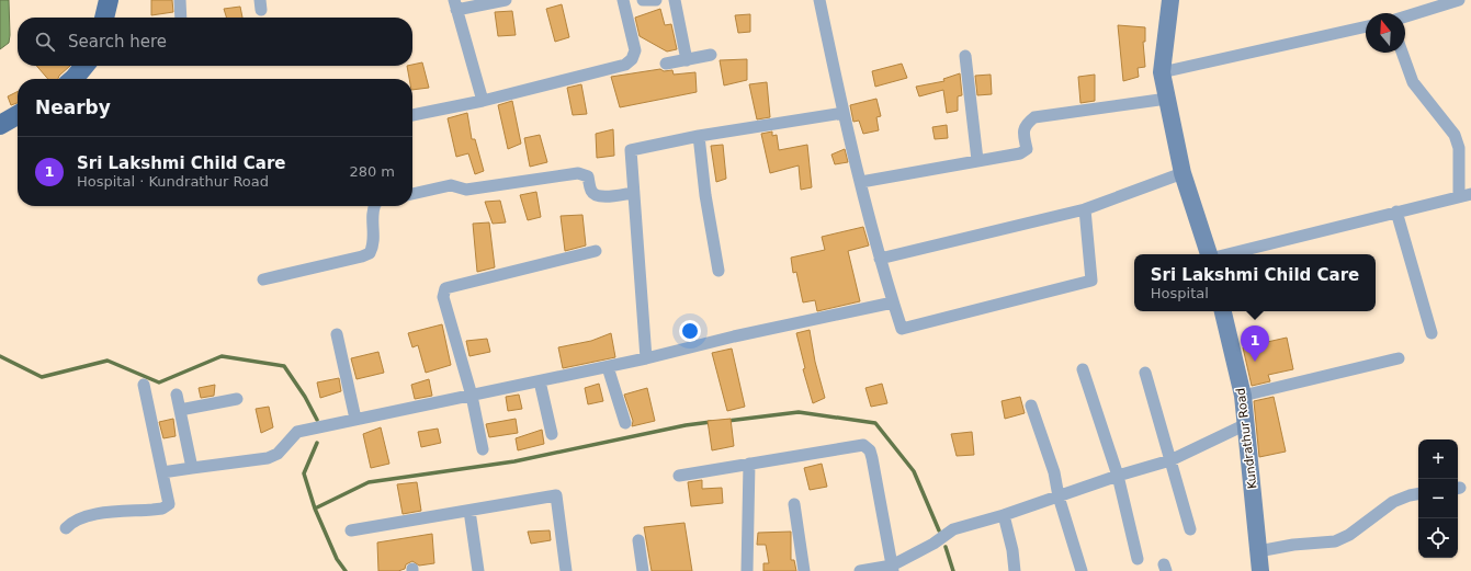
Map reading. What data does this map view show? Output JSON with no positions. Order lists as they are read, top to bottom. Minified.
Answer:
{"streets":{"street":["Kundrathur Road"]},"north":"top","page":{"search":"Search here","heading":"Nearby","list":[{"mark":"1","name":"Sri Lakshmi Child Care","note":"Hospital · Kundrathur Road","value":"280 m"}],"popup":["Sri Lakshmi Child Care","Hospital"],"pins":"1","map_buttons":["+","−"]}}
